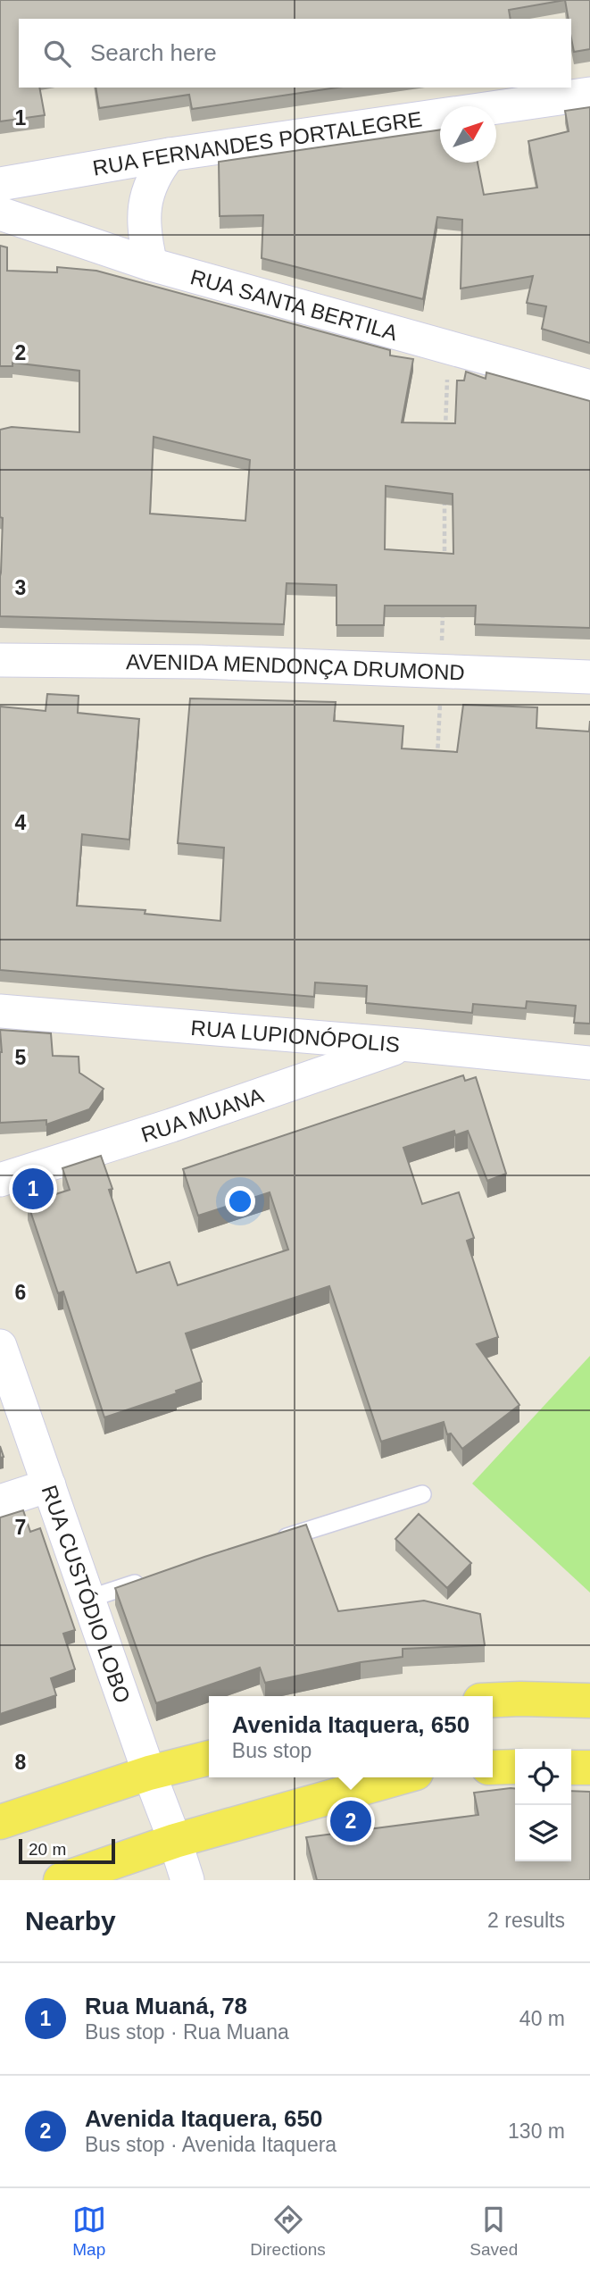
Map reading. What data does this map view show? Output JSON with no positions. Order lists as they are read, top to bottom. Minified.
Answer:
{"streets":{"street":["RUA FERNANDES PORTALEGRE","RUA SANTA BERTILA","AVENIDA MENDONÇA DRUMOND","RUA LUPIONÓPOLIS","RUA MUANA","RUA CUSTÓDIO LOBO"]},"crossings":[["RUA LUPIONÓPOLIS","RUA MUANA"]],"scale_bar":"20 m","north":"top right","page":{"search":"Search here","pins":["1","2"],"popup":["Avenida Itaquera, 650","Bus stop"],"scale":"20 m","heading":["Nearby","2 results"],"list":[{"mark":"1","name":"Rua Muaná, 78","note":"Bus stop · Rua Muana","value":"40 m"},{"mark":"2","name":"Avenida Itaquera, 650","note":"Bus stop · Avenida Itaquera","value":"130 m"}],"nav":["Map","Directions","Saved"]},"grid":{"rows":["1","2","3","4","5","6","7","8"]}}
